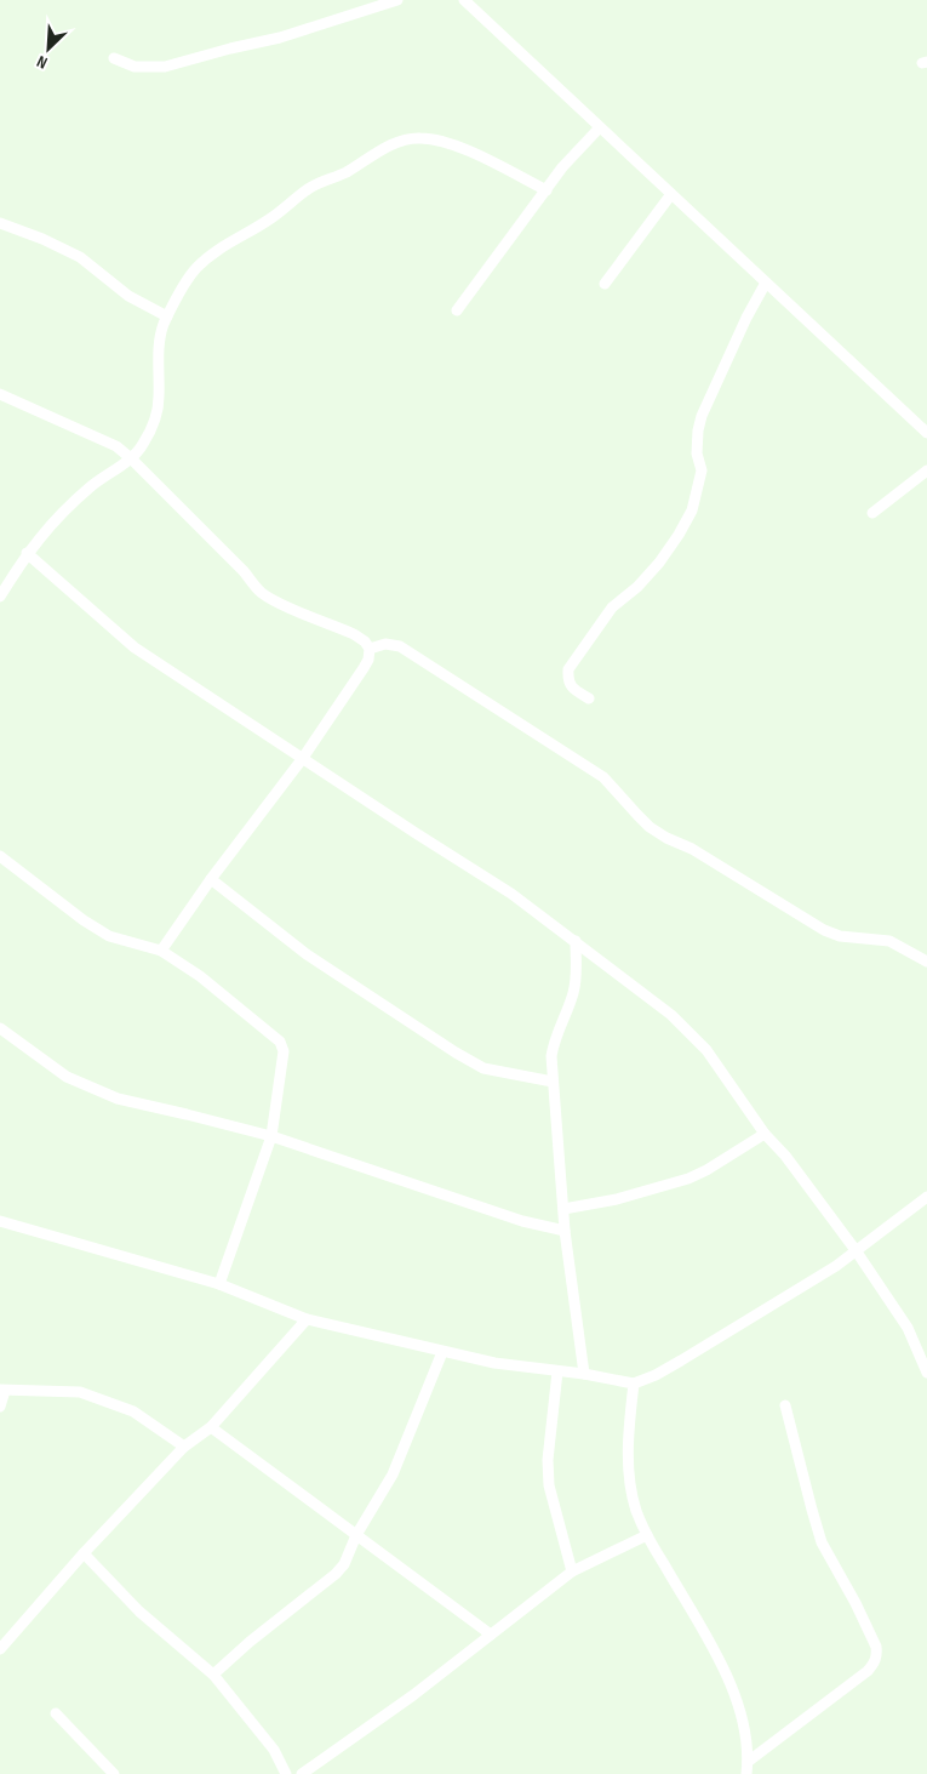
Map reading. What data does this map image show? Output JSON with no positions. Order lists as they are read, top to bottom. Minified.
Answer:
{"north":"bottom left"}
